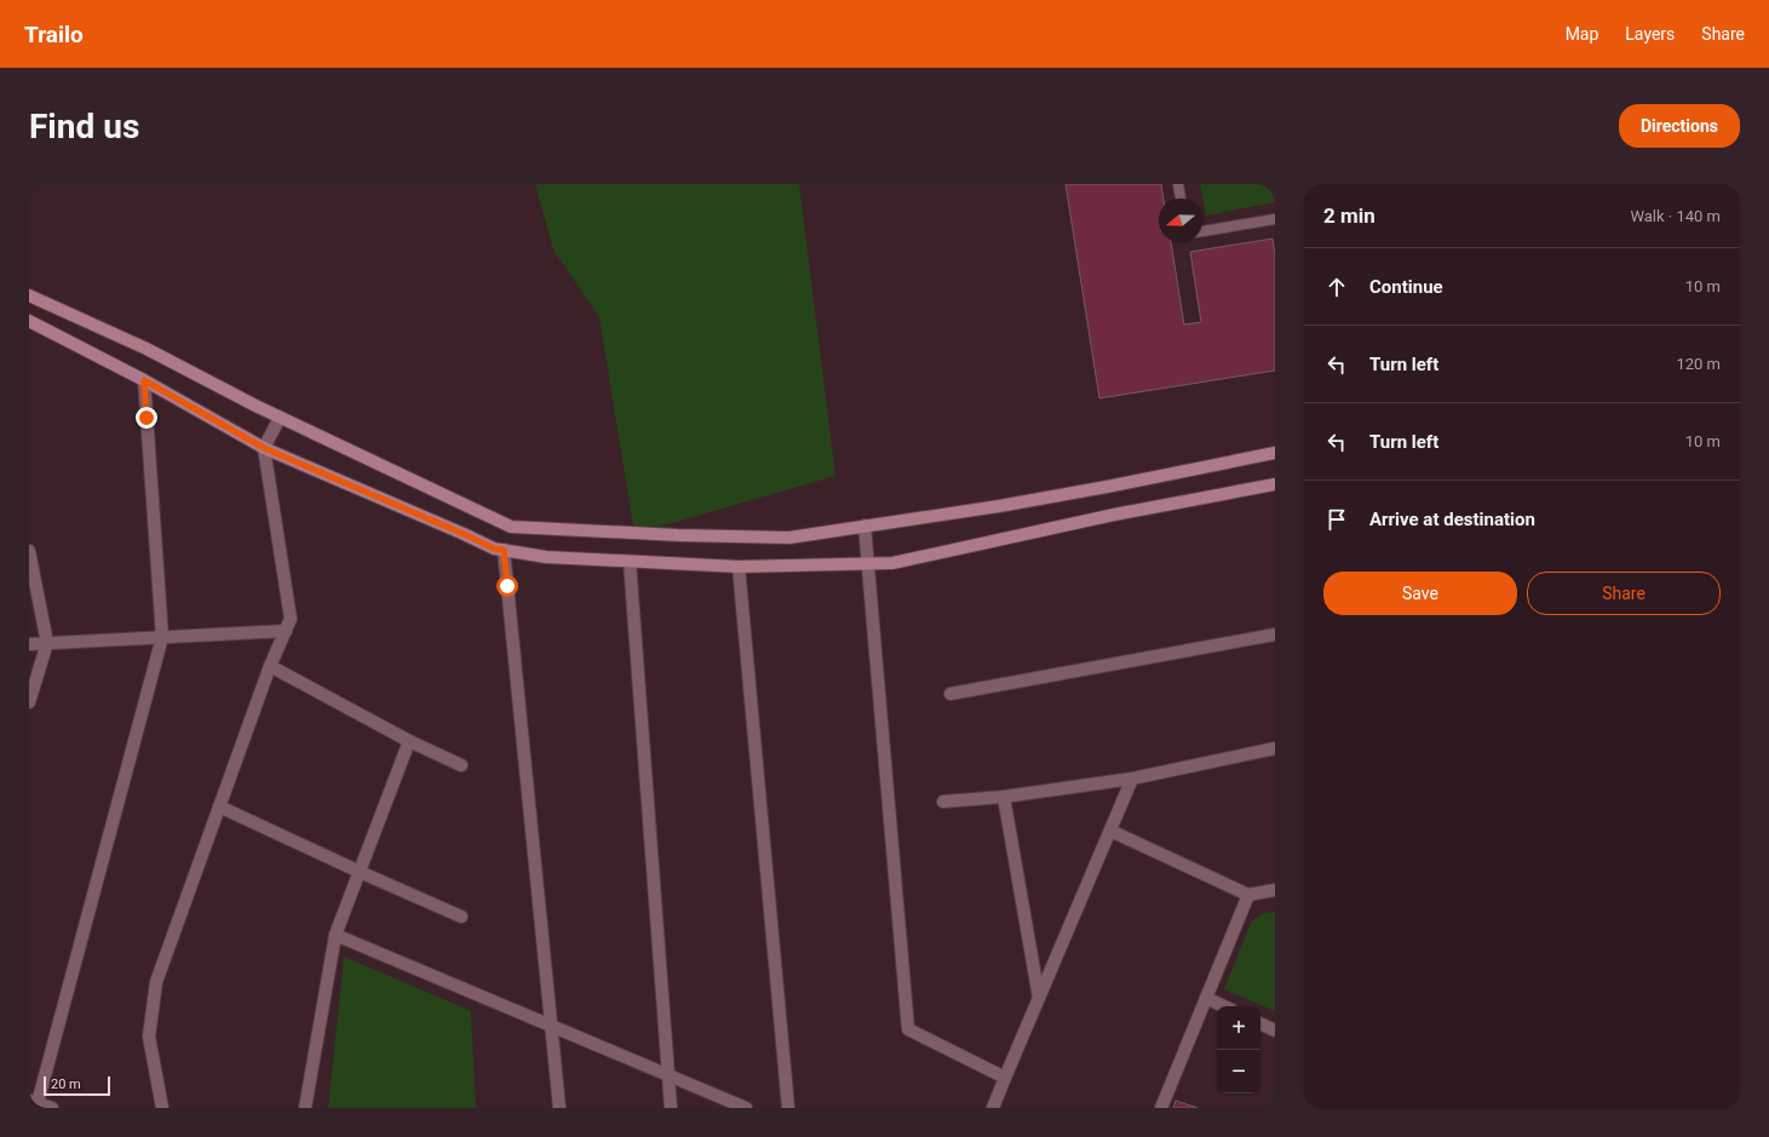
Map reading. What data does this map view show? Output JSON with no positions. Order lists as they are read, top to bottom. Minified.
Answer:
{"scale_bar":"20 m","north":"left","page":{"header":"Trailo","nav":["Map","Layers","Share"],"buttons":["Directions",["Save","Share"]],"title":"Find us","heading":["2 min","Walk · 140 m"],"list":[["Continue","10 m"],["Turn left","120 m"],["Turn left","10 m"],"Arrive at destination"],"map_buttons":["+","−"],"scale":"20 m"}}
